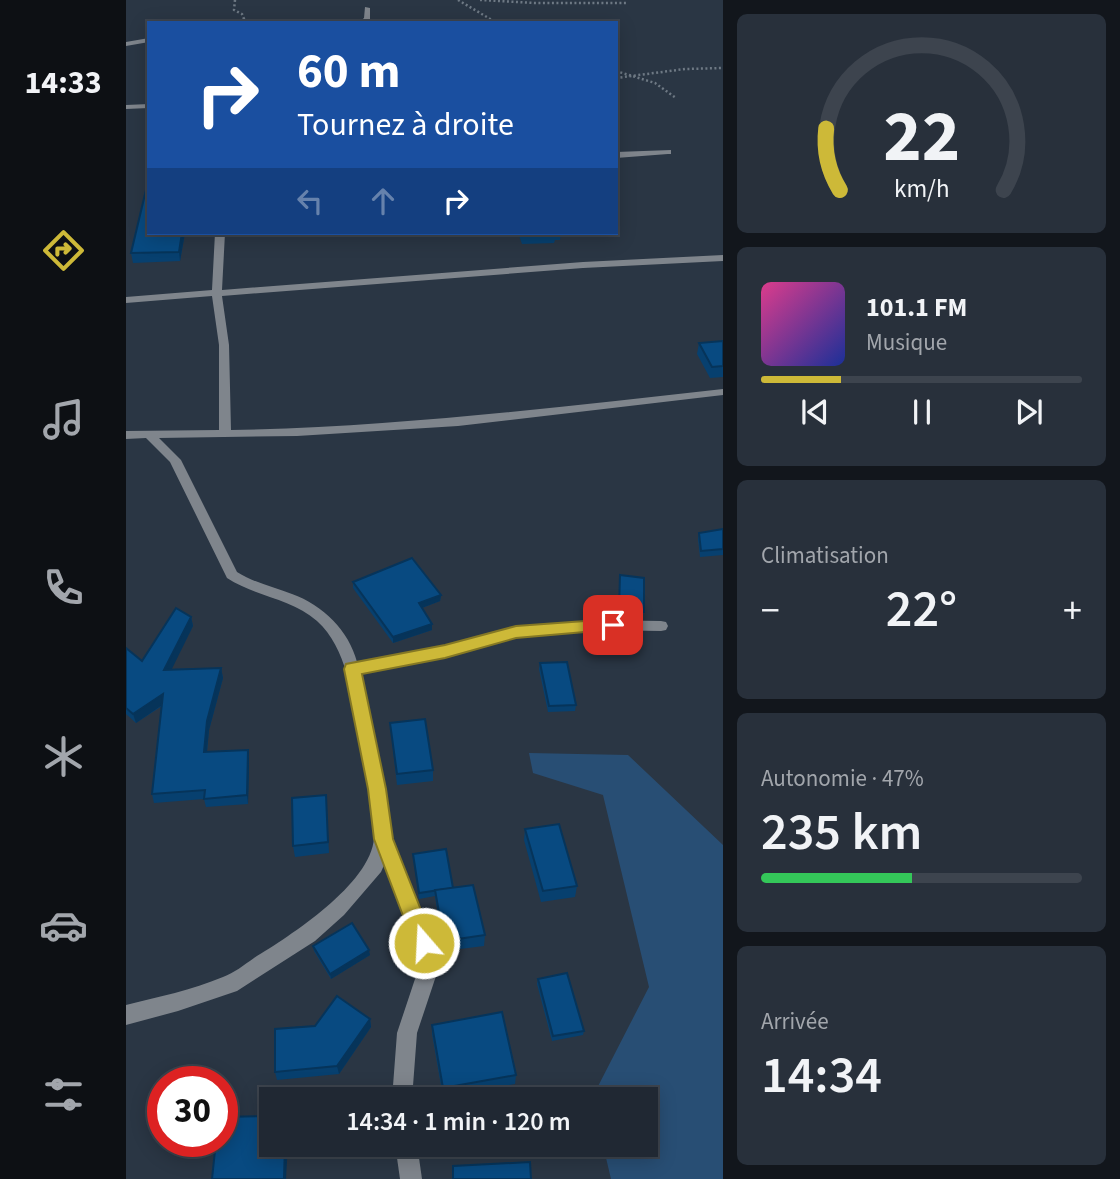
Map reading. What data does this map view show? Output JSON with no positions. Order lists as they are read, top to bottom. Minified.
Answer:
{"page":{"tabs":"14:33","turn":["60 m","Tournez à droite"],"song":["101.1 FM","Musique"],"tile":["Climatisation",["Autonomie · 47%","235 km"],["Arrivée","14:34"]],"heat":["−","22°","+"],"limit":"30","trip":"14:34 · 1 min · 120 m","gauge":["22","km/h"]}}
